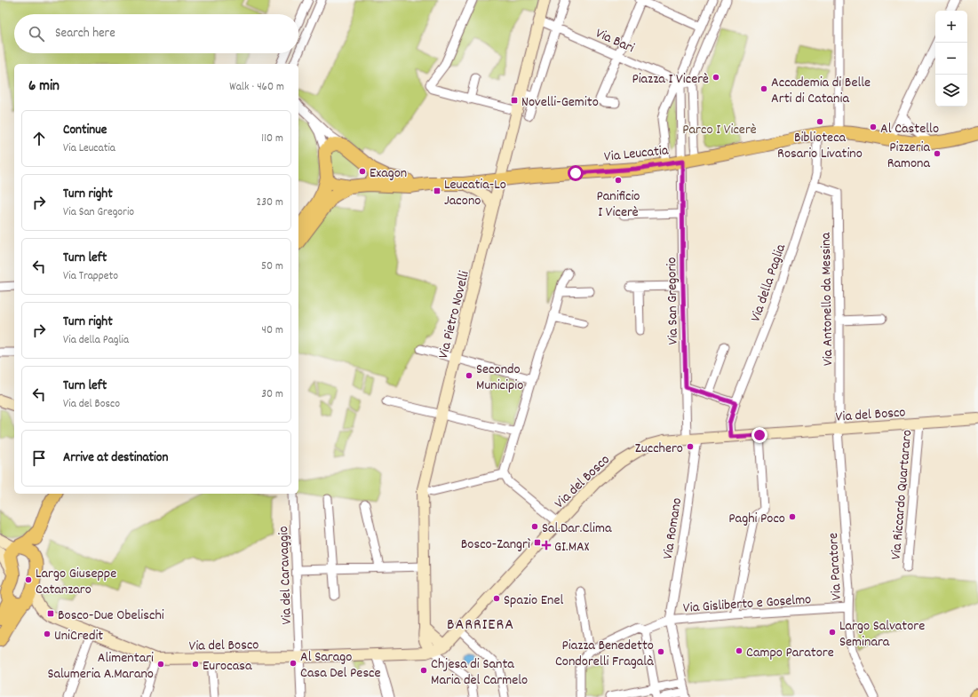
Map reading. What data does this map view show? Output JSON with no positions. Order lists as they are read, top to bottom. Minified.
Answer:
{"streets":{"main road":["Via Leucatia","Via Pietro Novelli","Via del Bosco"],"street":["Via Bari","Via della Paglia","Via Antonello da Messina","Via San Gregorio","Via Riccardo Quartararo","Via Romano","Via Paratore","Via del Caravaggio","Via Gisliberto e Goselmo"]},"crossings":[["Via Bari","Via San Gregorio"],["Via Bari","Via Pietro Novelli"],["Via Leucatia","Via della Paglia"],["Via Leucatia","Via San Gregorio"],["Via Leucatia","Via Pietro Novelli"],["Via della Paglia","Via Antonello da Messina"],["Via della Paglia","Via del Bosco"],["Via Antonello da Messina","Via del Bosco"],["Via Antonello da Messina","Via Paratore"],["Via San Gregorio","Via del Bosco"],["Via San Gregorio","Via Romano"],["Via Pietro Novelli","Via del Bosco"],["Via del Bosco","Via Riccardo Quartararo"],["Via del Bosco","Via Romano"],["Via del Bosco","Via Paratore"],["Via del Bosco","Via del Caravaggio"],["Via Romano","Via Gisliberto e Goselmo"],["Via Paratore","Via Gisliberto e Goselmo"]],"districts":["BARRIERA"],"parks":["Parco I Vicerè"],"places":{"other":["Piazza I Vicerè","Accademia di Belle Arti di Catania","Biblioteca Rosario Livatino","Al Castello","Pizzeria Ramona","Exagon","Panificio I Vicerè","Secondo Municipio","Zucchero","Paghi Poco","Sal.Dar.Clima","Largo Giuseppe Catanzaro","Spazio Enel","Largo Salvatore Seminara","UniCredit","Campo Paratore","Piazza Benedetto Condorelli Fragalà","Al Sarago Casa Del Pesce","Alimentari Salumeria A.Marano","Eurocasa","Chjesa di Santa Maria del Carmelo"],"transit":["Novelli-Gemito","Leucatia-Lo Jacono","Bosco-Zangrì","Bosco-Due Obelischi"],"health":["GI.MAX"]},"page":{"map_buttons":["+","−"],"search":"Search here","heading":["6 min","Walk · 460 m"],"list":[["Continue","Via Leucatia","110 m"],["Turn right","Via San Gregorio","230 m"],["Turn left","Via Trappeto","50 m"],["Turn right","Via della Paglia","40 m"],["Turn left","Via del Bosco","30 m"],"Arrive at destination"]}}
